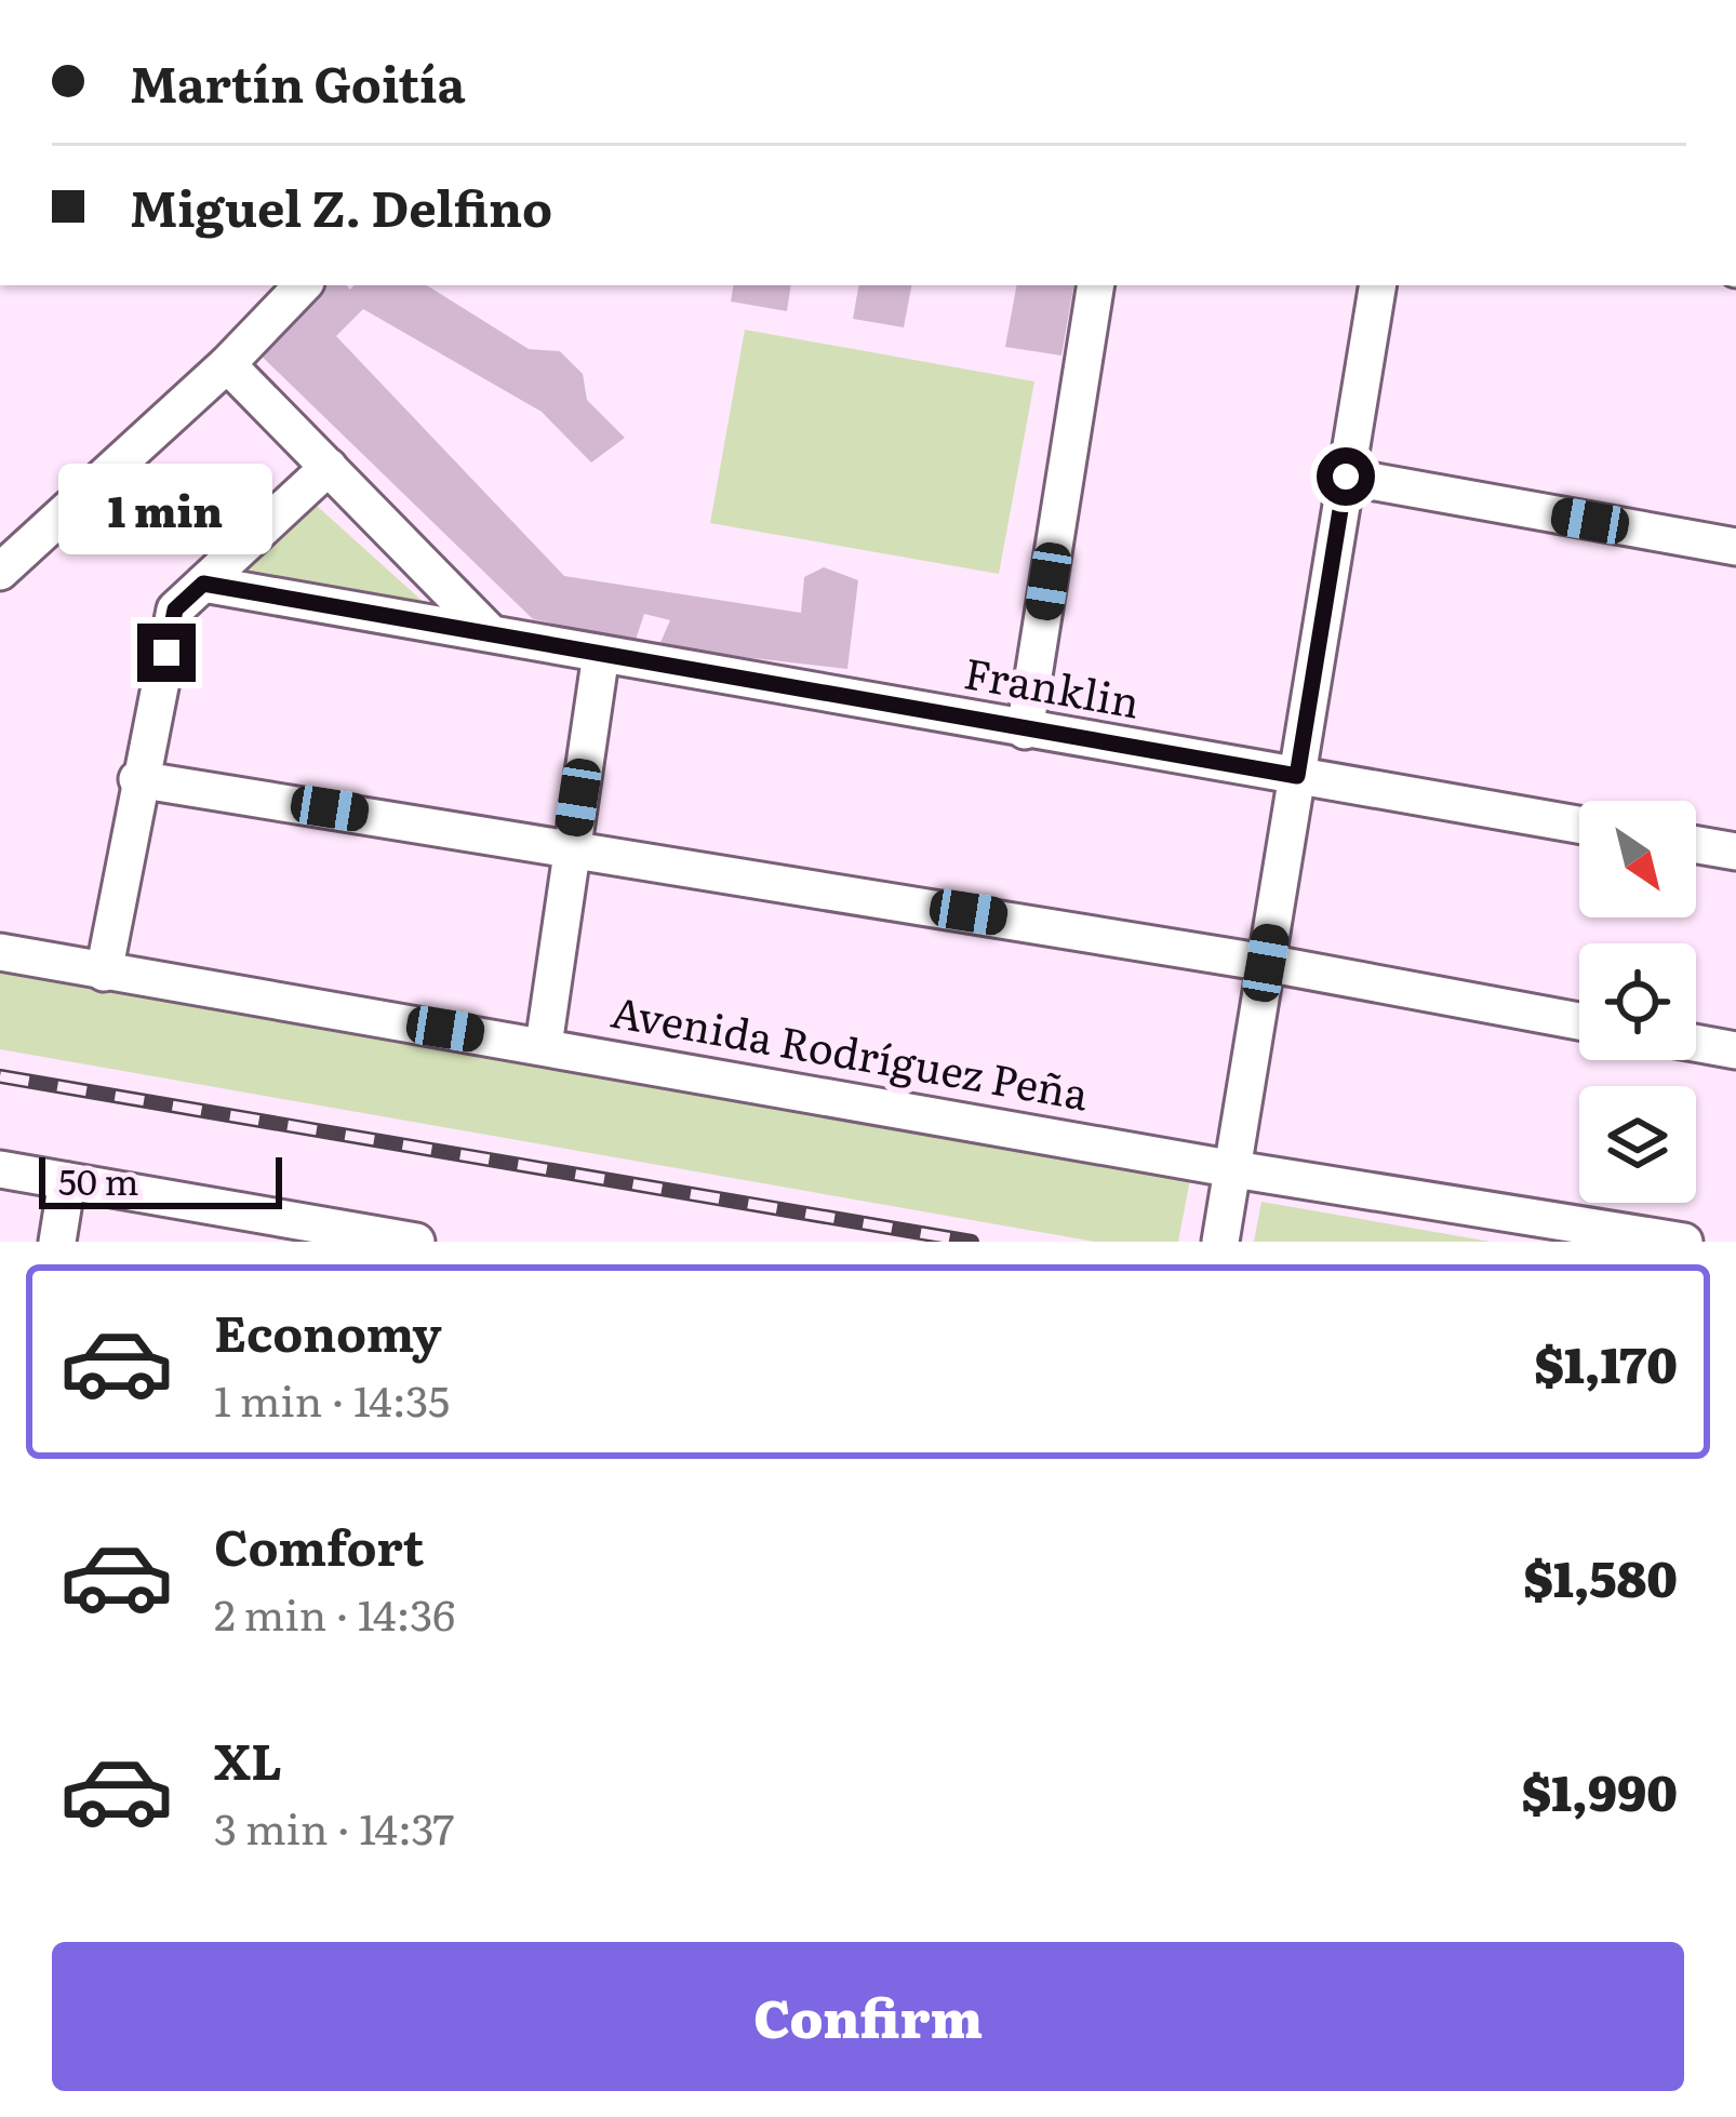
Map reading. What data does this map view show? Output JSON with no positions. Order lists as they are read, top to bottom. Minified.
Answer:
{"streets":{"street":["Franklin","Avenida Rodríguez Peña"]},"scale_bar":"50 m","north":"bottom right","page":{"banner":["Martín Goitía","Miguel Z. Delfino"],"bubble":"1 min","scale":"50 m","list":[{"name":"Economy","note":"1 min · 14:35","value":"$1,170"},{"name":"Comfort","note":"2 min · 14:36","value":"$1,580"},{"name":"XL","note":"3 min · 14:37","value":"$1,990"}],"buttons":"Confirm"}}
